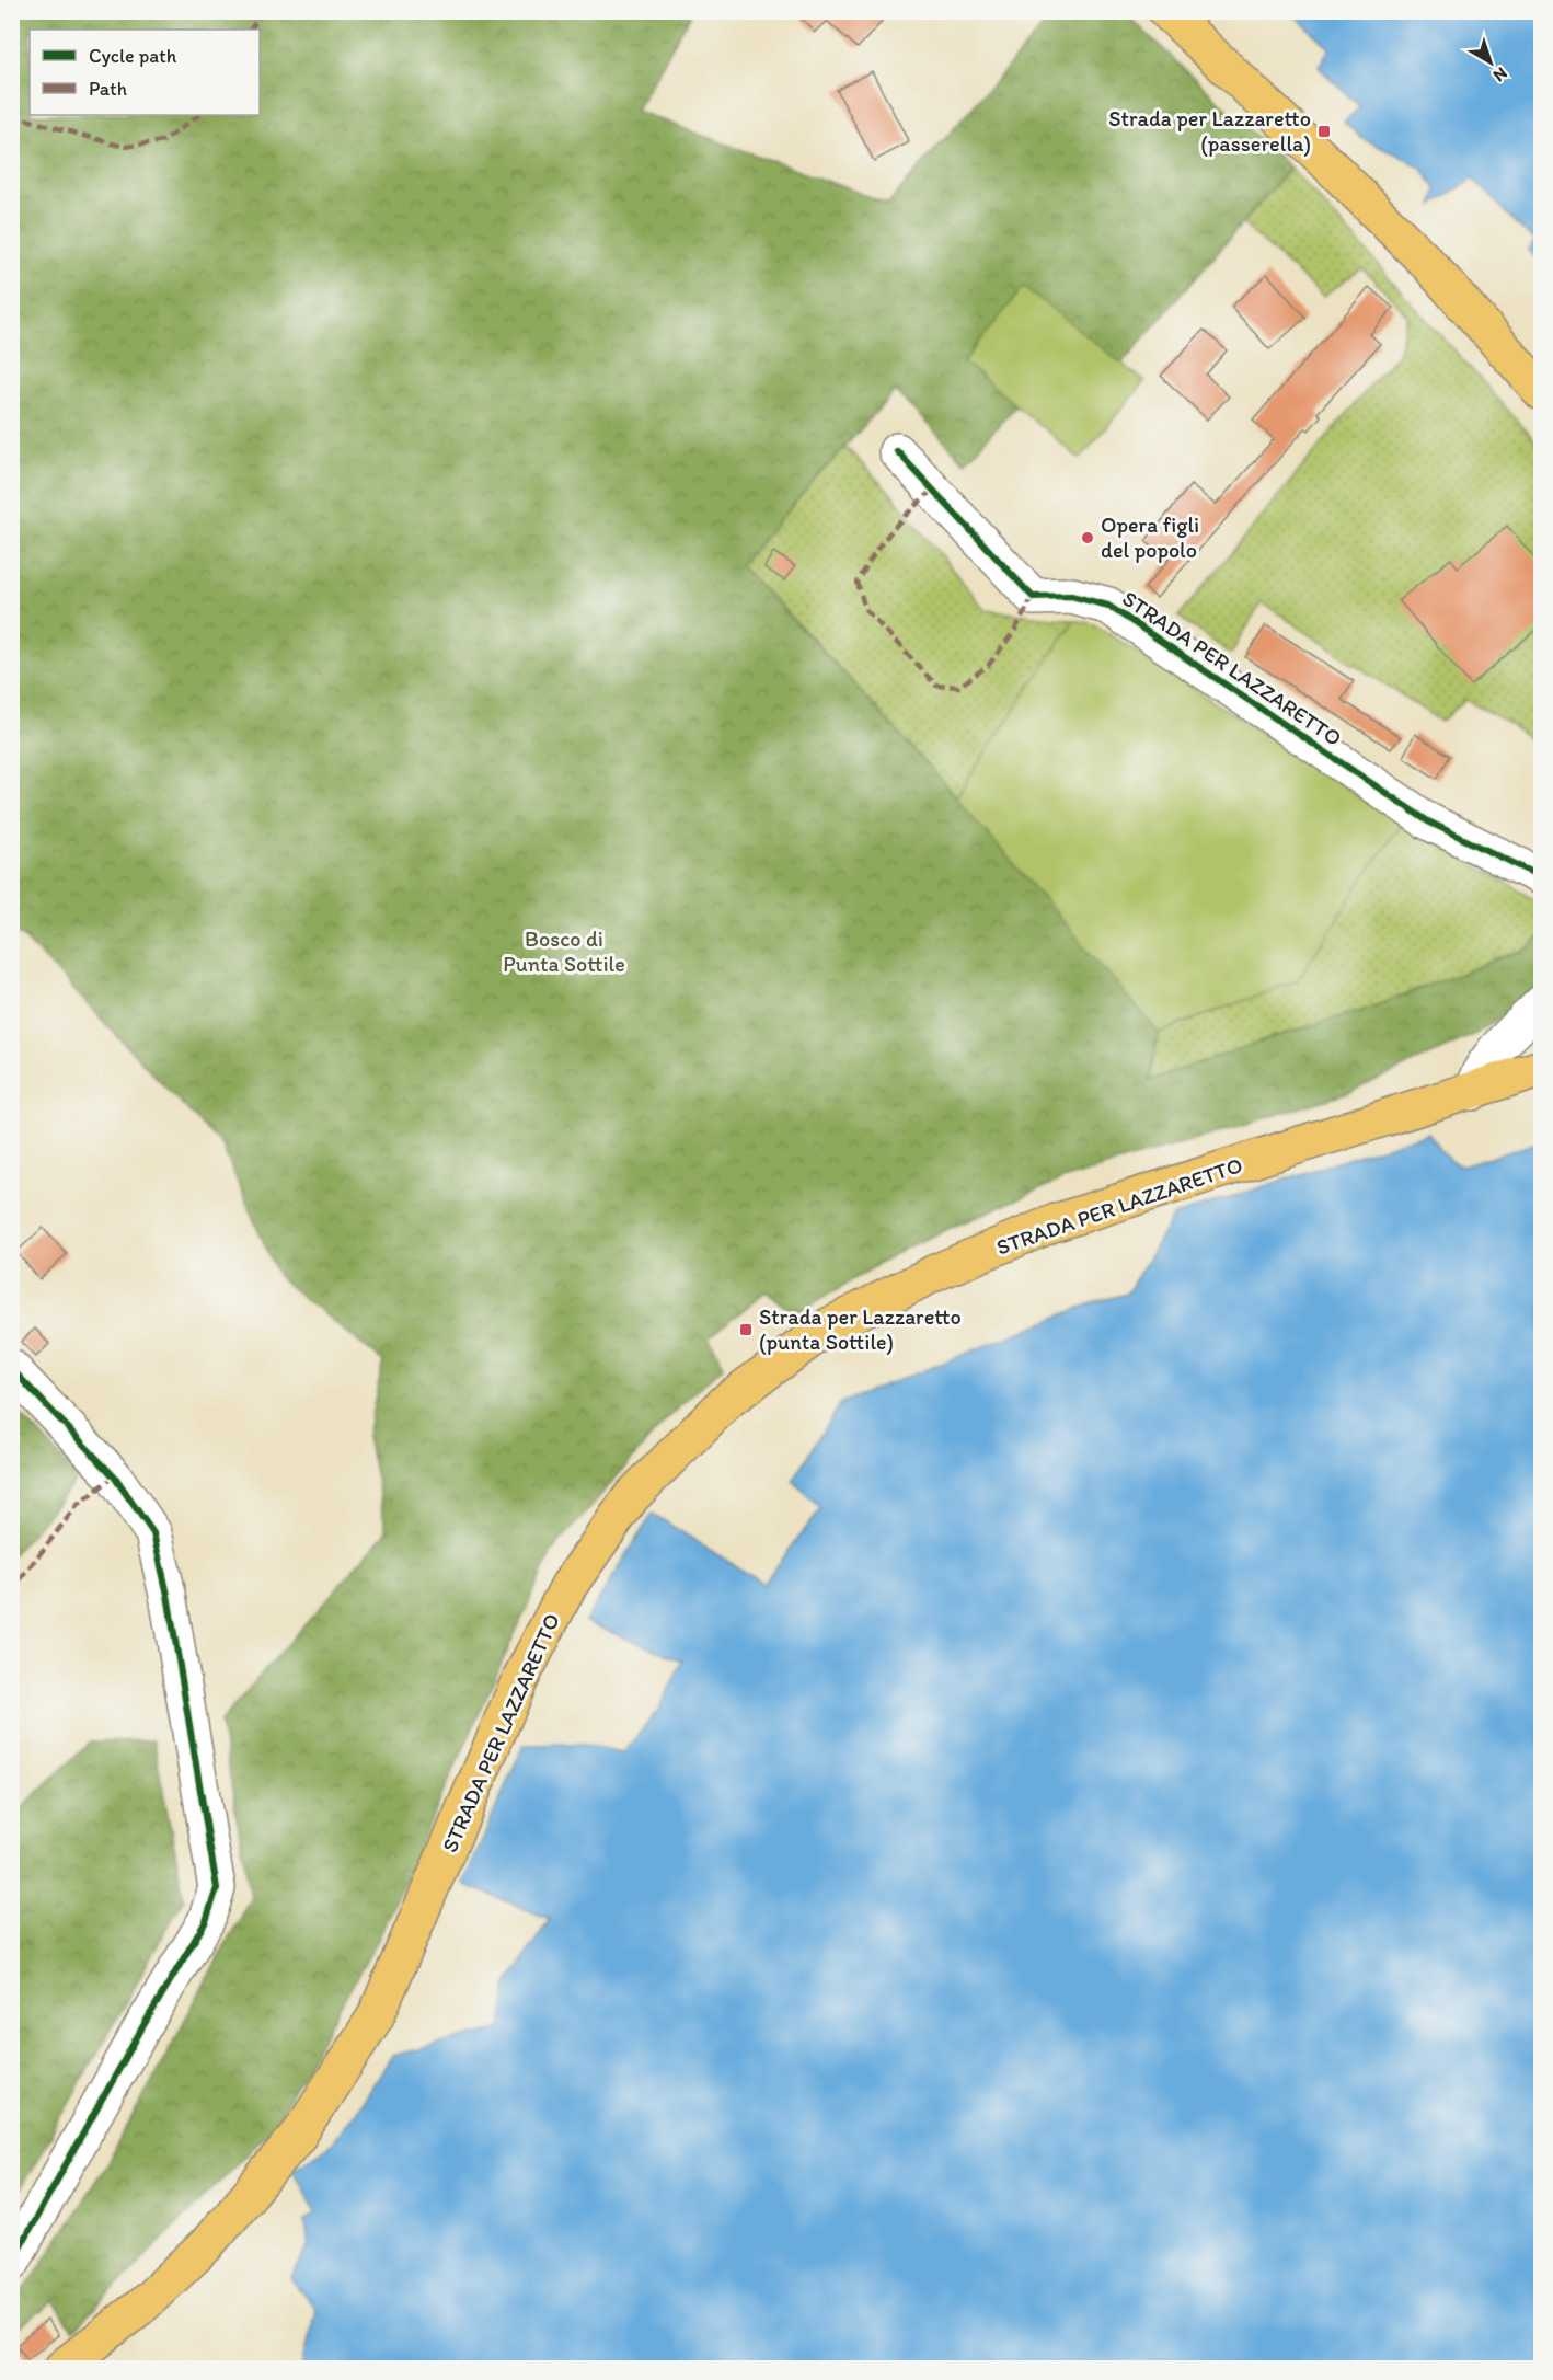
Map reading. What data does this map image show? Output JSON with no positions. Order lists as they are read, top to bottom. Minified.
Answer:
{"streets":{"main road":["STRADA PER LAZZARETTO"]},"parks":["Bosco di Punta Sottile"],"places":{"transit":["Strada per Lazzaretto (passerella)","Strada per Lazzaretto (punta Sottile)"],"other":["Opera figli del popolo"]},"legend":["Cycle path","Path"],"north":"bottom right"}
